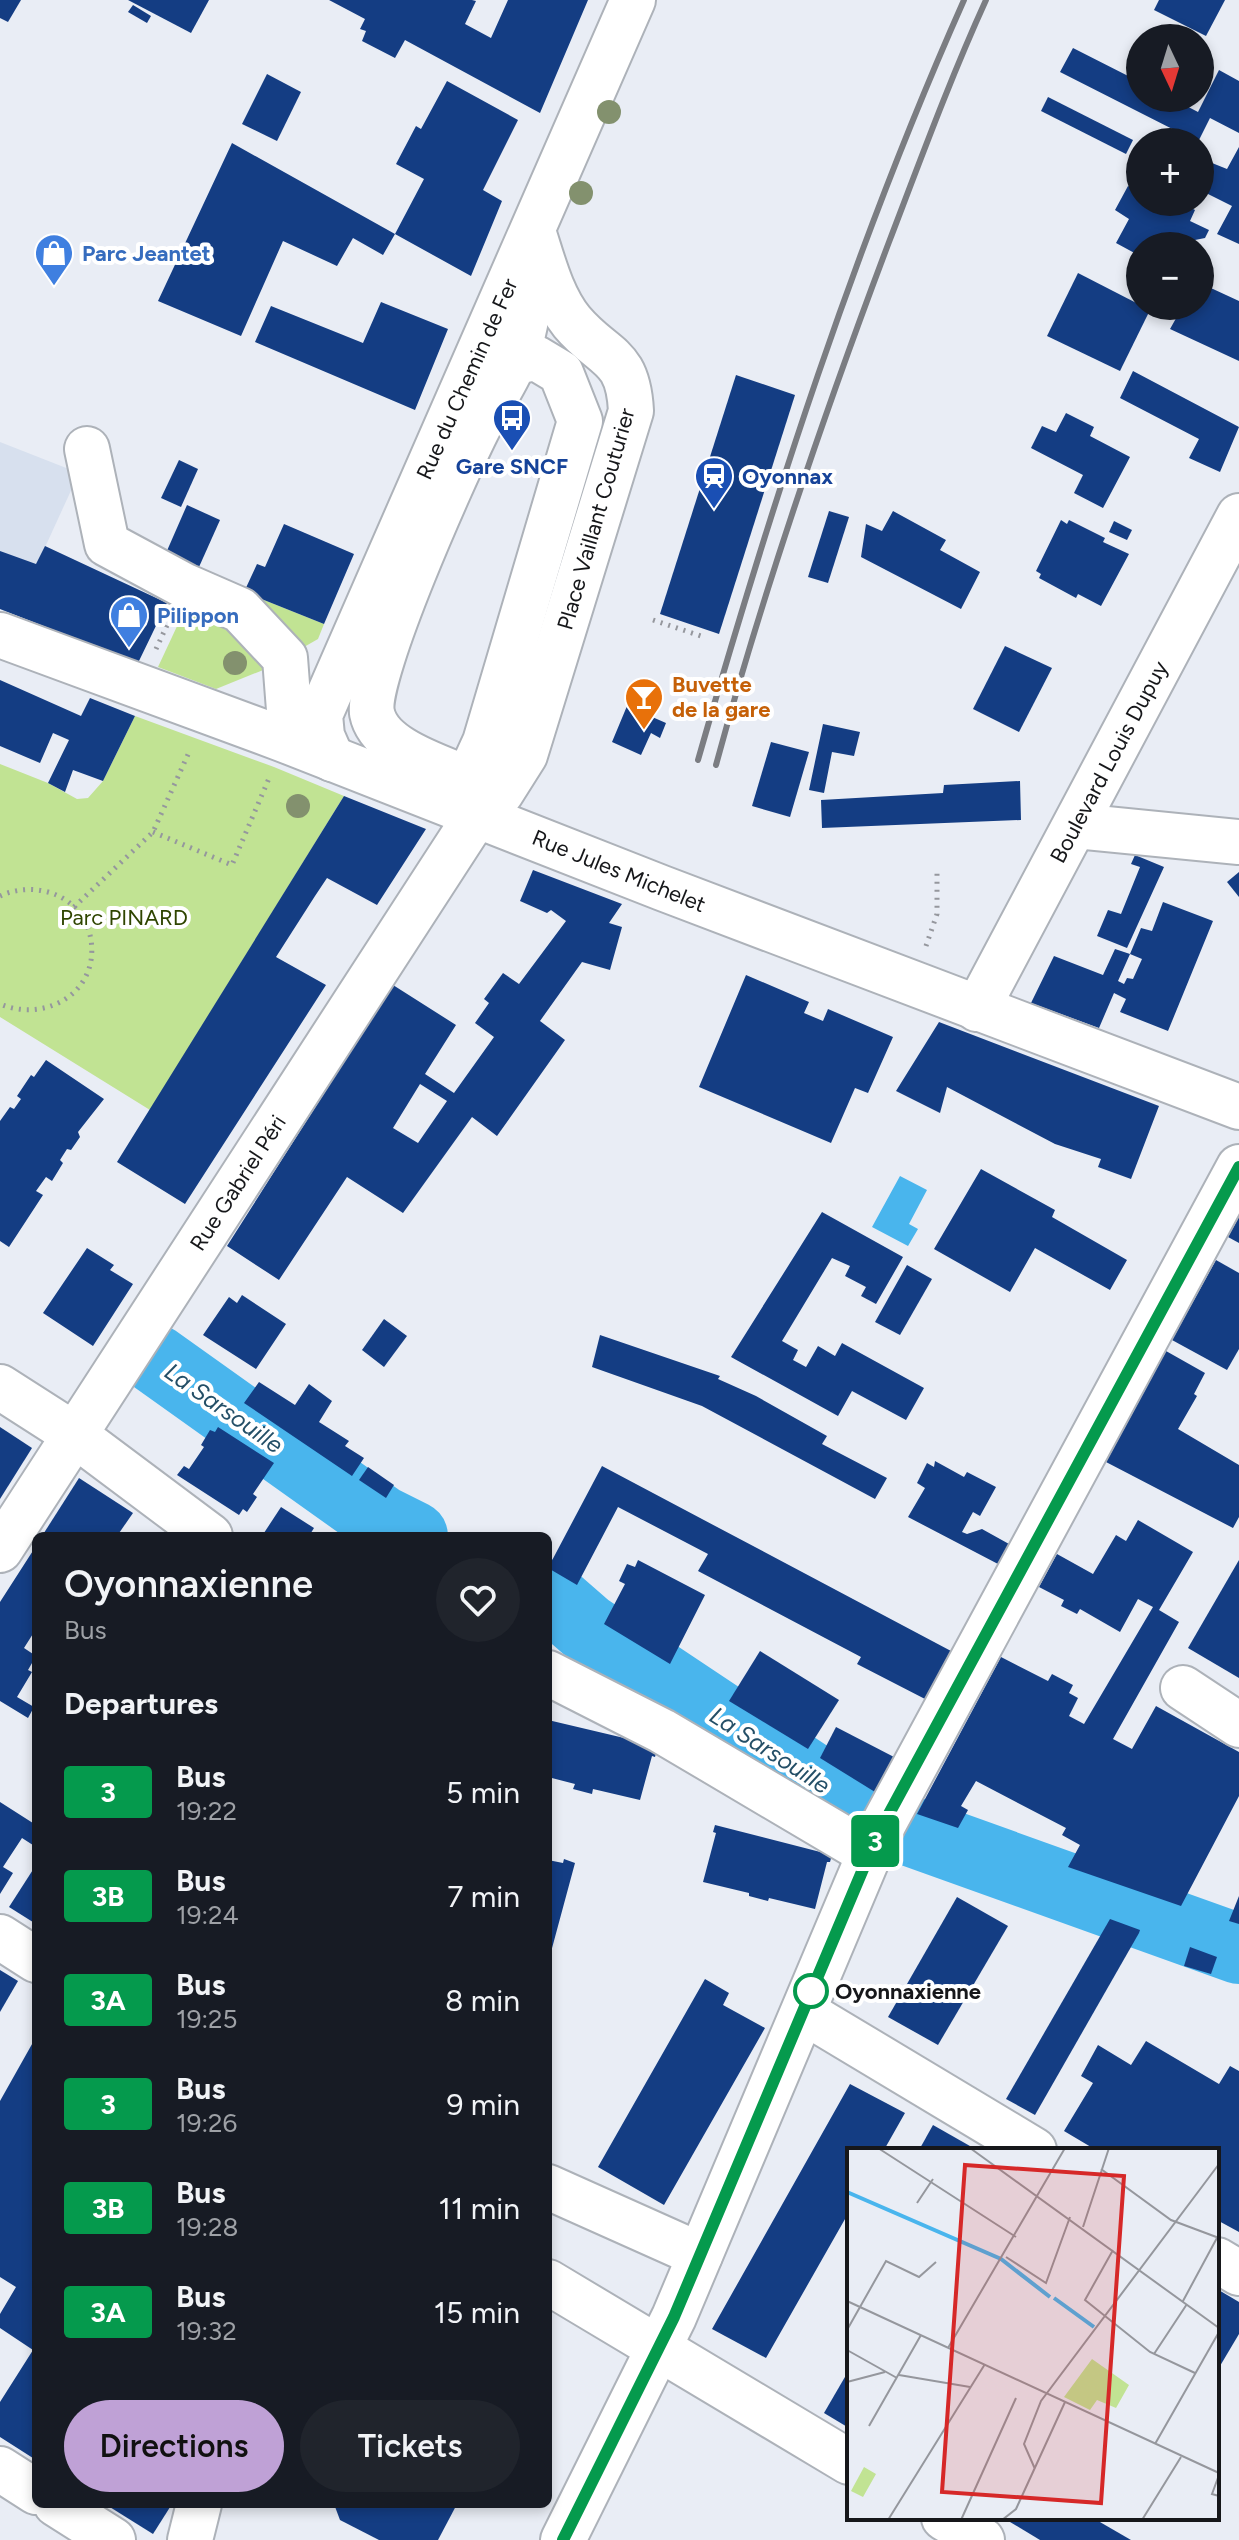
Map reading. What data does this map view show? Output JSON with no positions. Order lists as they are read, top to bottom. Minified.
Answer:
{"streets":{"street":["Rue du Chemin de Fer","Place Vaillant Couturier","Boulevard Louis Dupuy","Rue Jules Michelet","Rue Gabriel Péri"]},"crossings":[["Rue du Chemin de Fer","Place Vaillant Couturier"],["Place Vaillant Couturier","Rue Jules Michelet"],["Place Vaillant Couturier","Rue Gabriel Péri"],["Boulevard Louis Dupuy","Rue Jules Michelet"],["Rue Jules Michelet","Rue Gabriel Péri"]],"water":["La Sarsouille"],"parks":["Parc PINARD"],"places":{"shop":["Parc Jeantet","Pilippon"],"bus stop":["Gare SNCF"],"station":["Oyonnax"],"bar":["Buvette de la gare"],"other":["Oyonnaxienne"]},"lines":["bus line 3"],"north":"bottom","page":{"on_map":"3","map_buttons":["+","−"],"heading":[["Oyonnaxienne","Bus"],"Departures"],"list":[{"mark":"3","name":"Bus","note":"19:22","value":"5 min"},{"mark":"3B","name":"Bus","note":"19:24","value":"7 min"},{"mark":"3A","name":"Bus","note":"19:25","value":"8 min"},{"mark":"3","name":"Bus","note":"19:26","value":"9 min"},{"mark":"3B","name":"Bus","note":"19:28","value":"11 min"},{"mark":"3A","name":"Bus","note":"19:32","value":"15 min"}],"buttons":["Directions","Tickets"]}}
